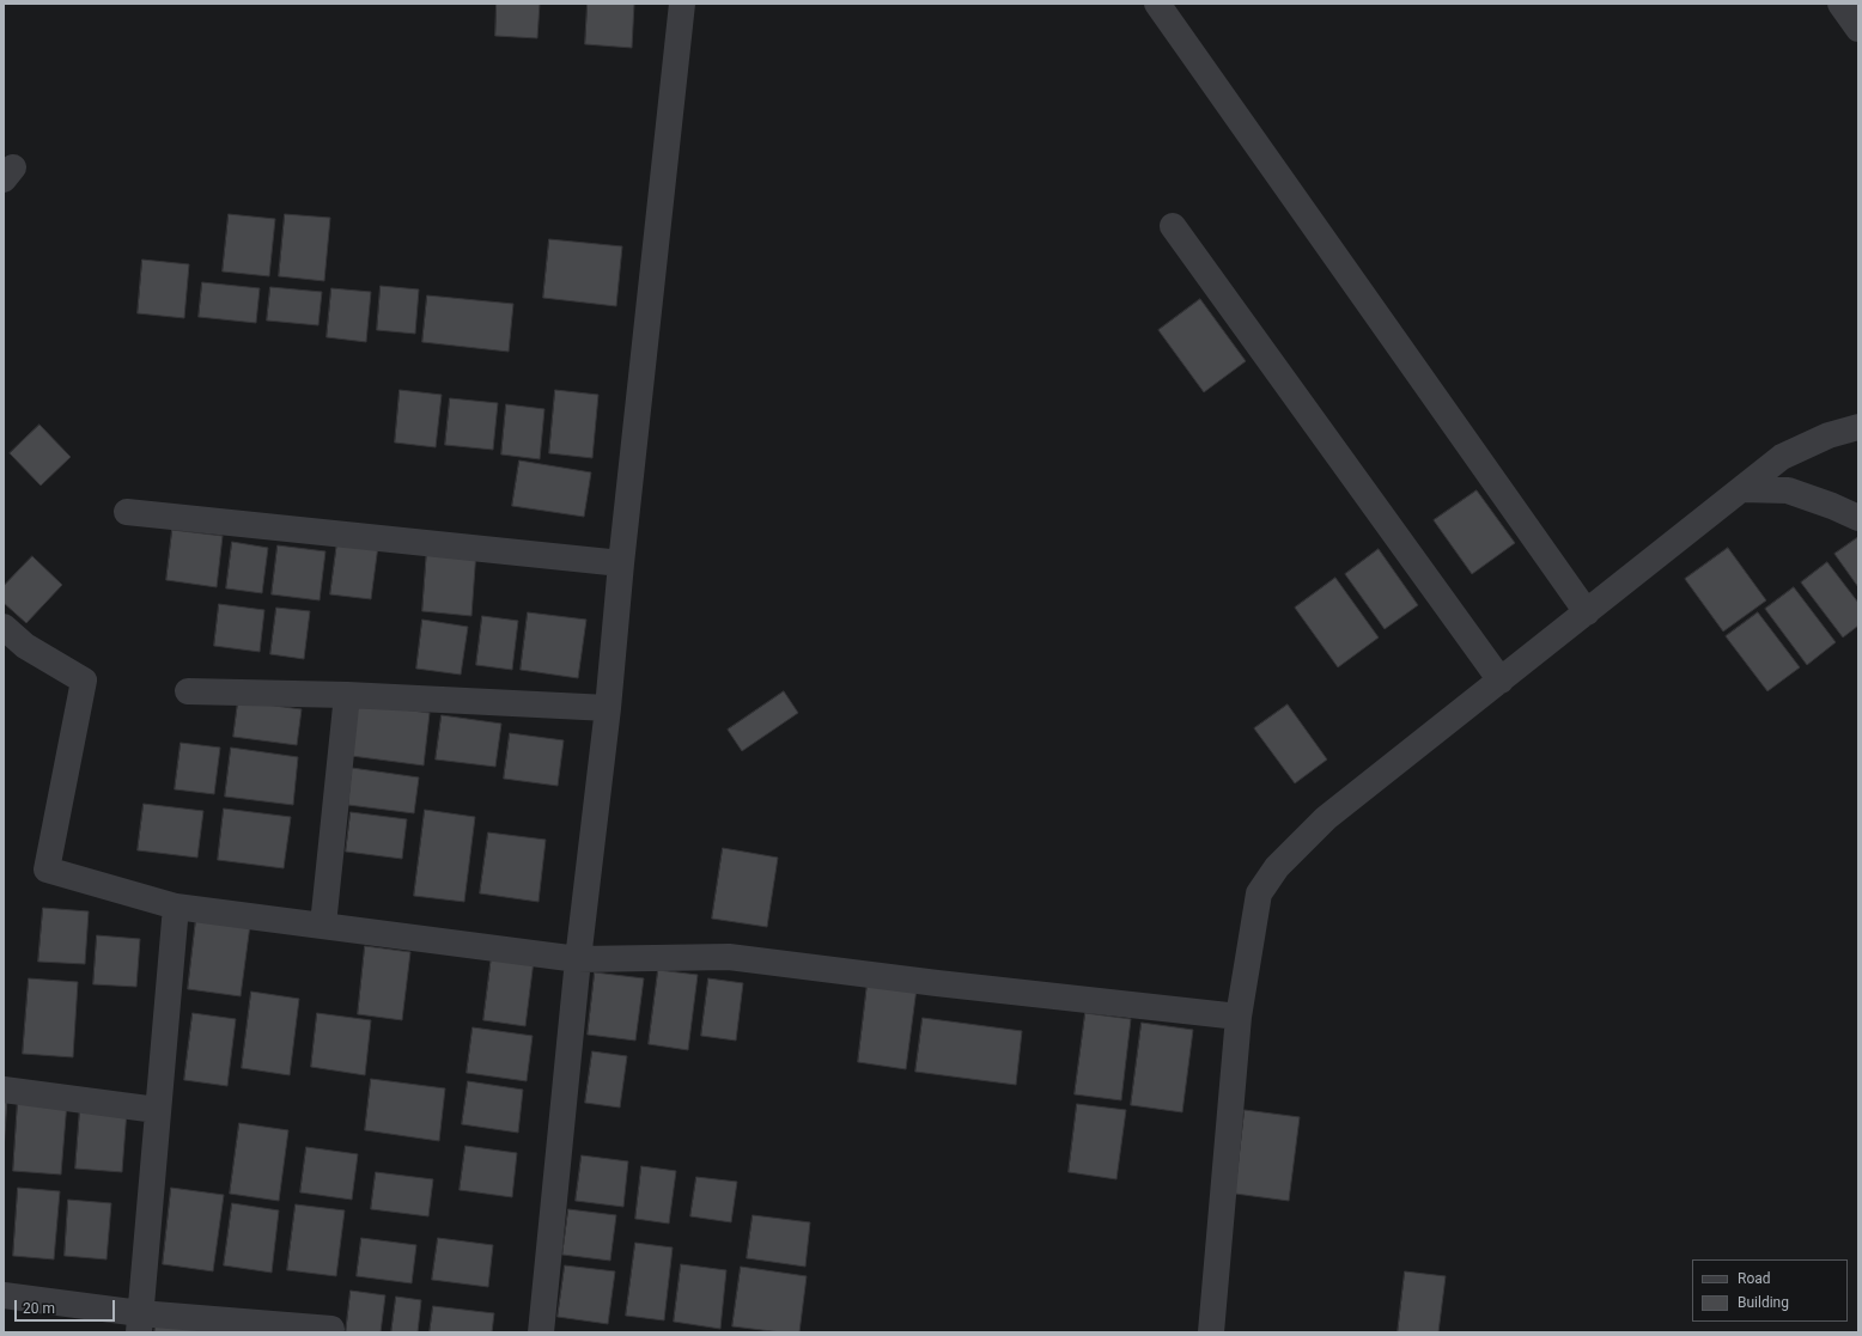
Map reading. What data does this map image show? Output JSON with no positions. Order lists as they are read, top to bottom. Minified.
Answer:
{"legend":["Road","Building"],"scale_bar":"20 m"}
